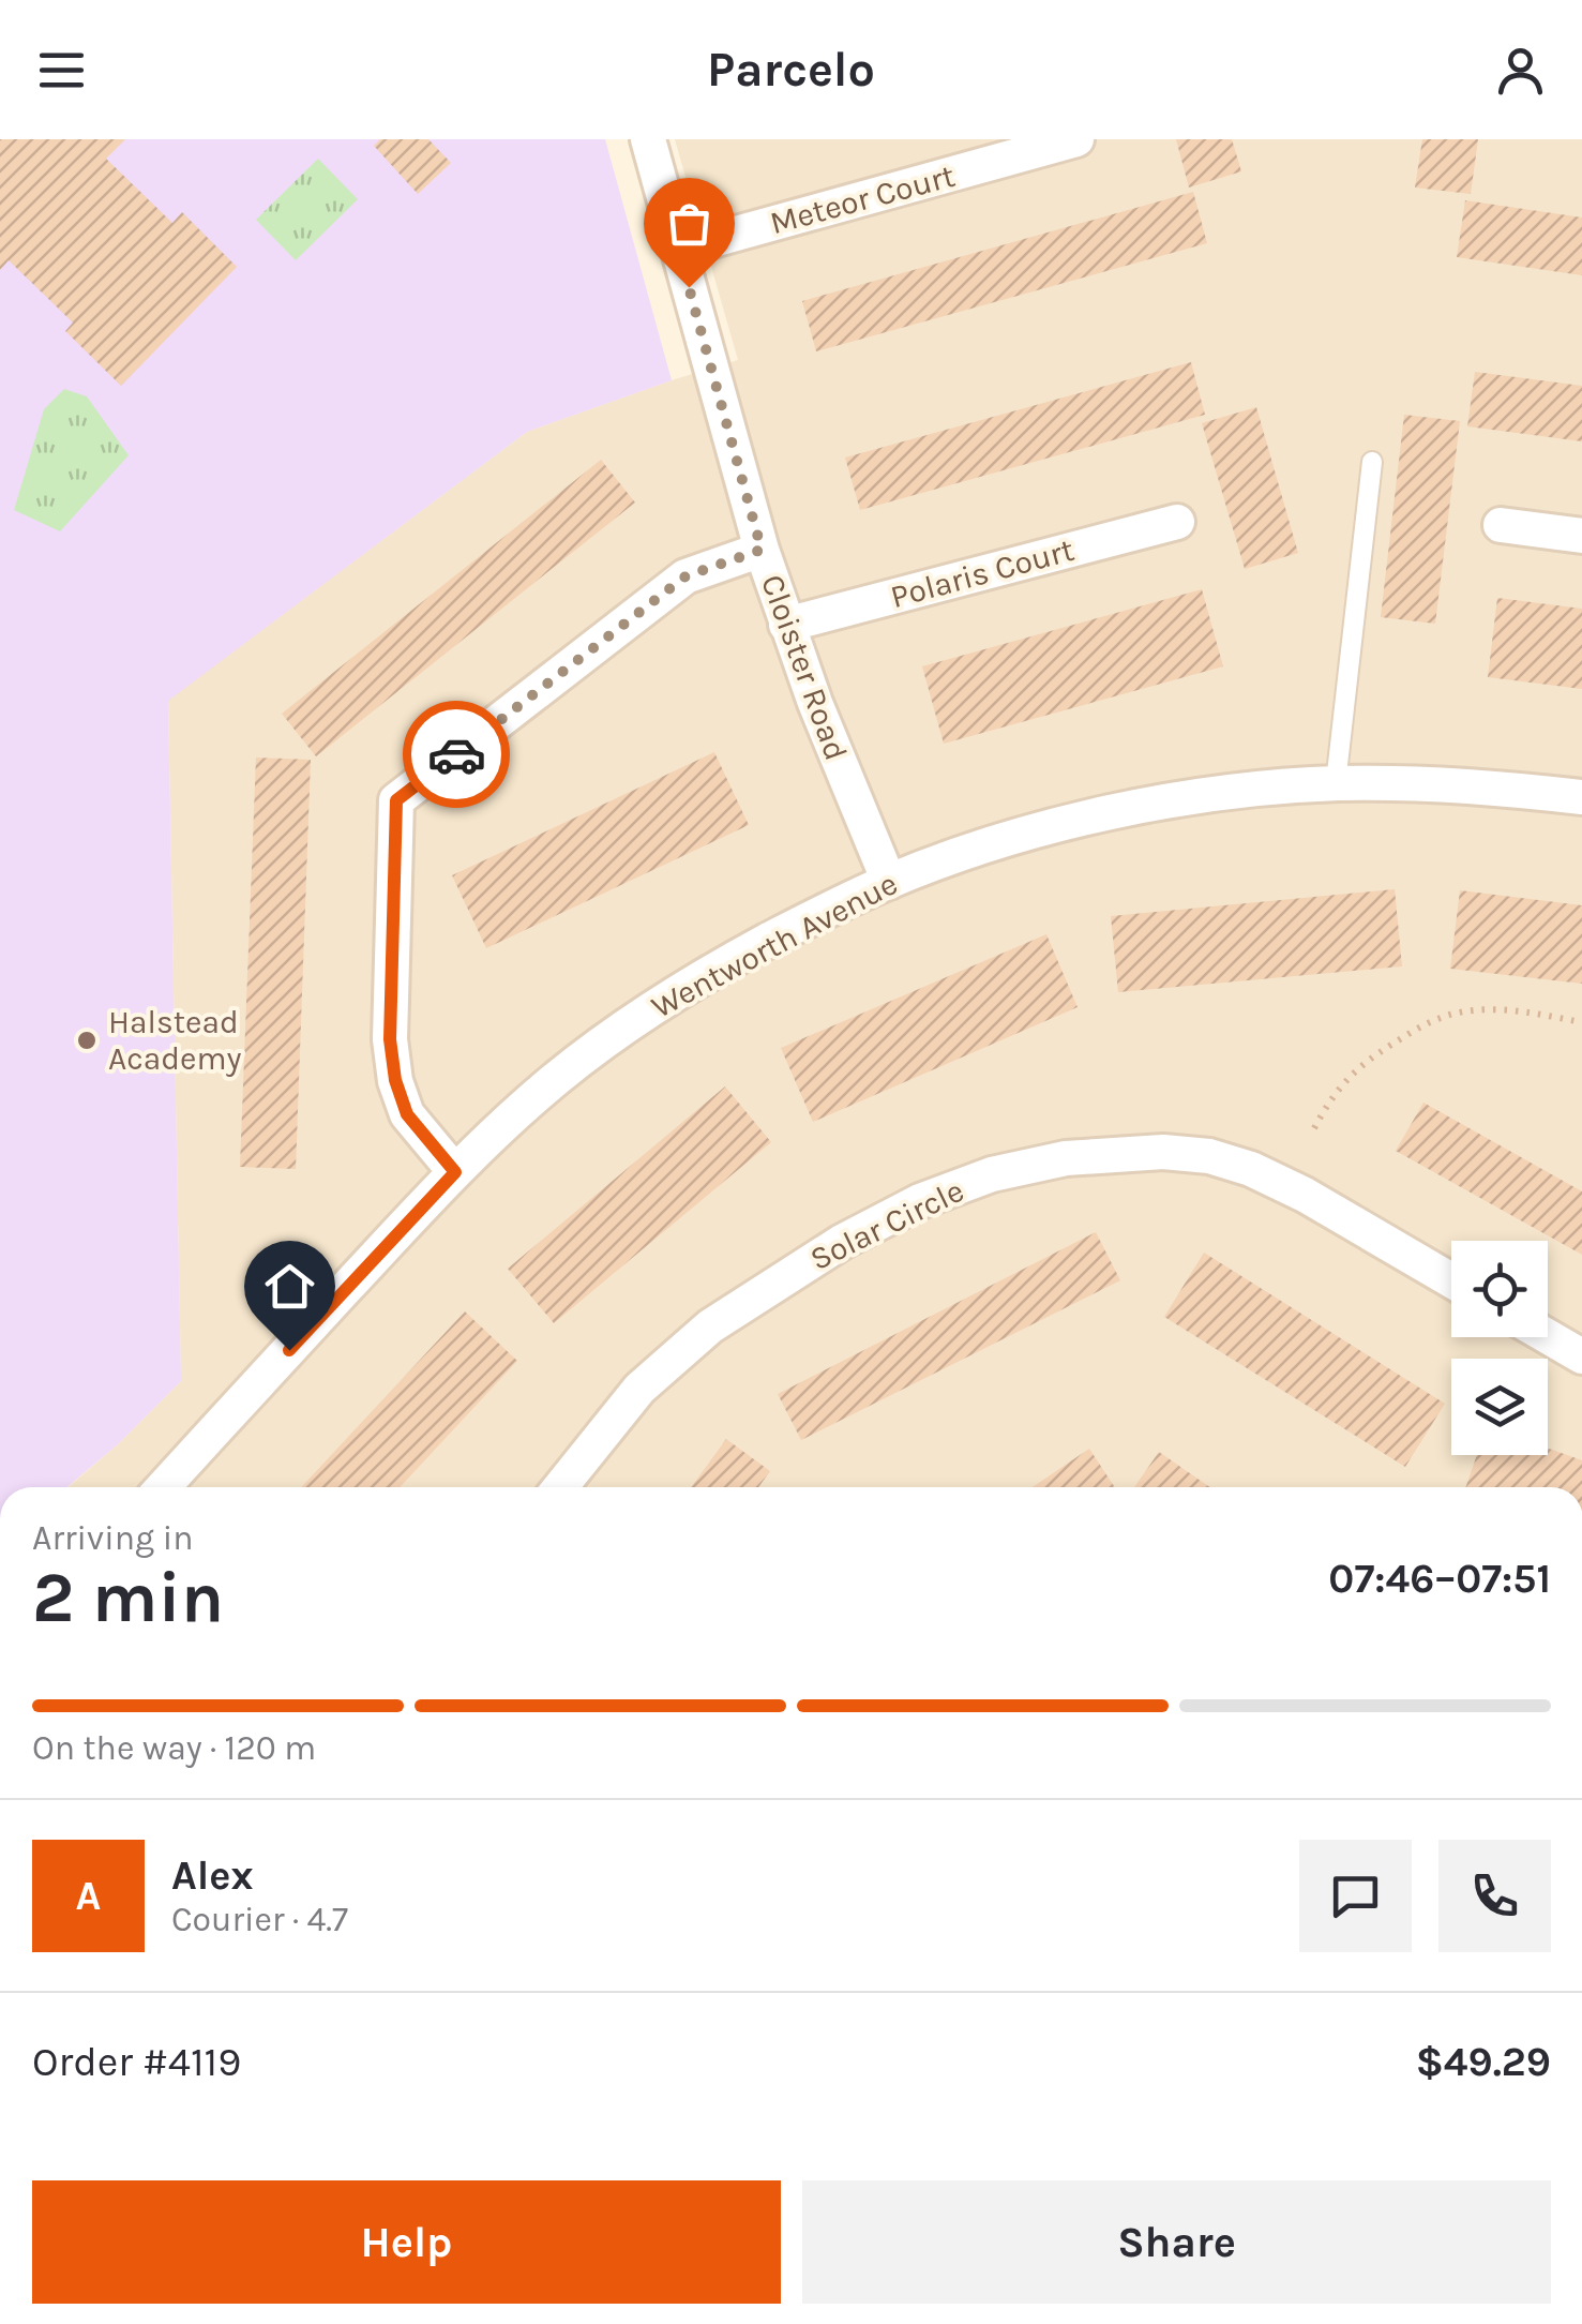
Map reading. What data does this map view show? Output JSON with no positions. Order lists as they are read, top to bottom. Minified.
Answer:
{"streets":{"street":["Meteor Court","Polaris Court","Cloister Road","Wentworth Avenue","Solar Circle"]},"crossings":[["Meteor Court","Cloister Road"],["Polaris Court","Cloister Road"],["Cloister Road","Wentworth Avenue"]],"places":["Halstead Academy"],"page":{"header":"Parcelo","heading":["2 min","Arriving in","07:46–07:51"],"panel":["Alex","Courier · 4.7","Order #4119","$49.29"],"bar":"On the way · 120 m","round":"A","buttons":["Help","Share"]}}
